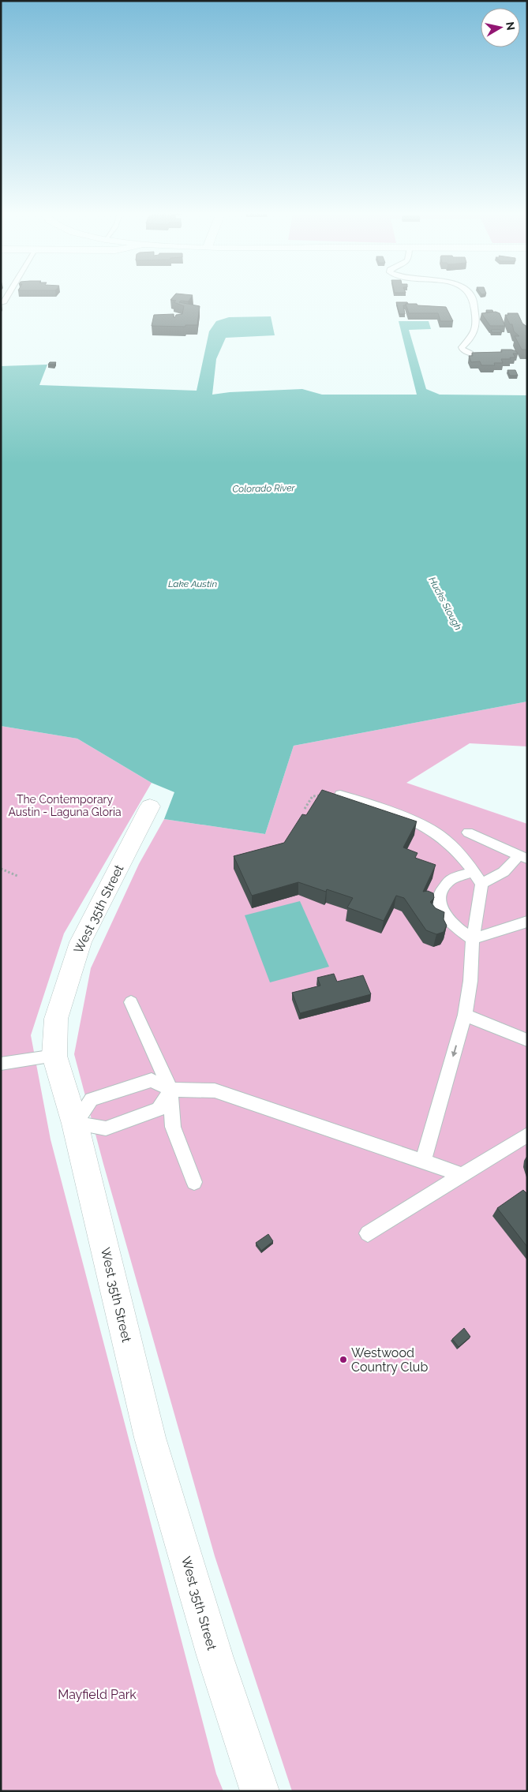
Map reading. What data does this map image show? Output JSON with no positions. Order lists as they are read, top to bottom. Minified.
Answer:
{"streets":{"street":["West 35th Street"]},"water":["Colorado River","Lake Austin","Hucks Slough"],"parks":["The Contemporary Austin - Laguna Gloria","Mayfield Park"],"places":["Westwood Country Club"],"north":"right"}
